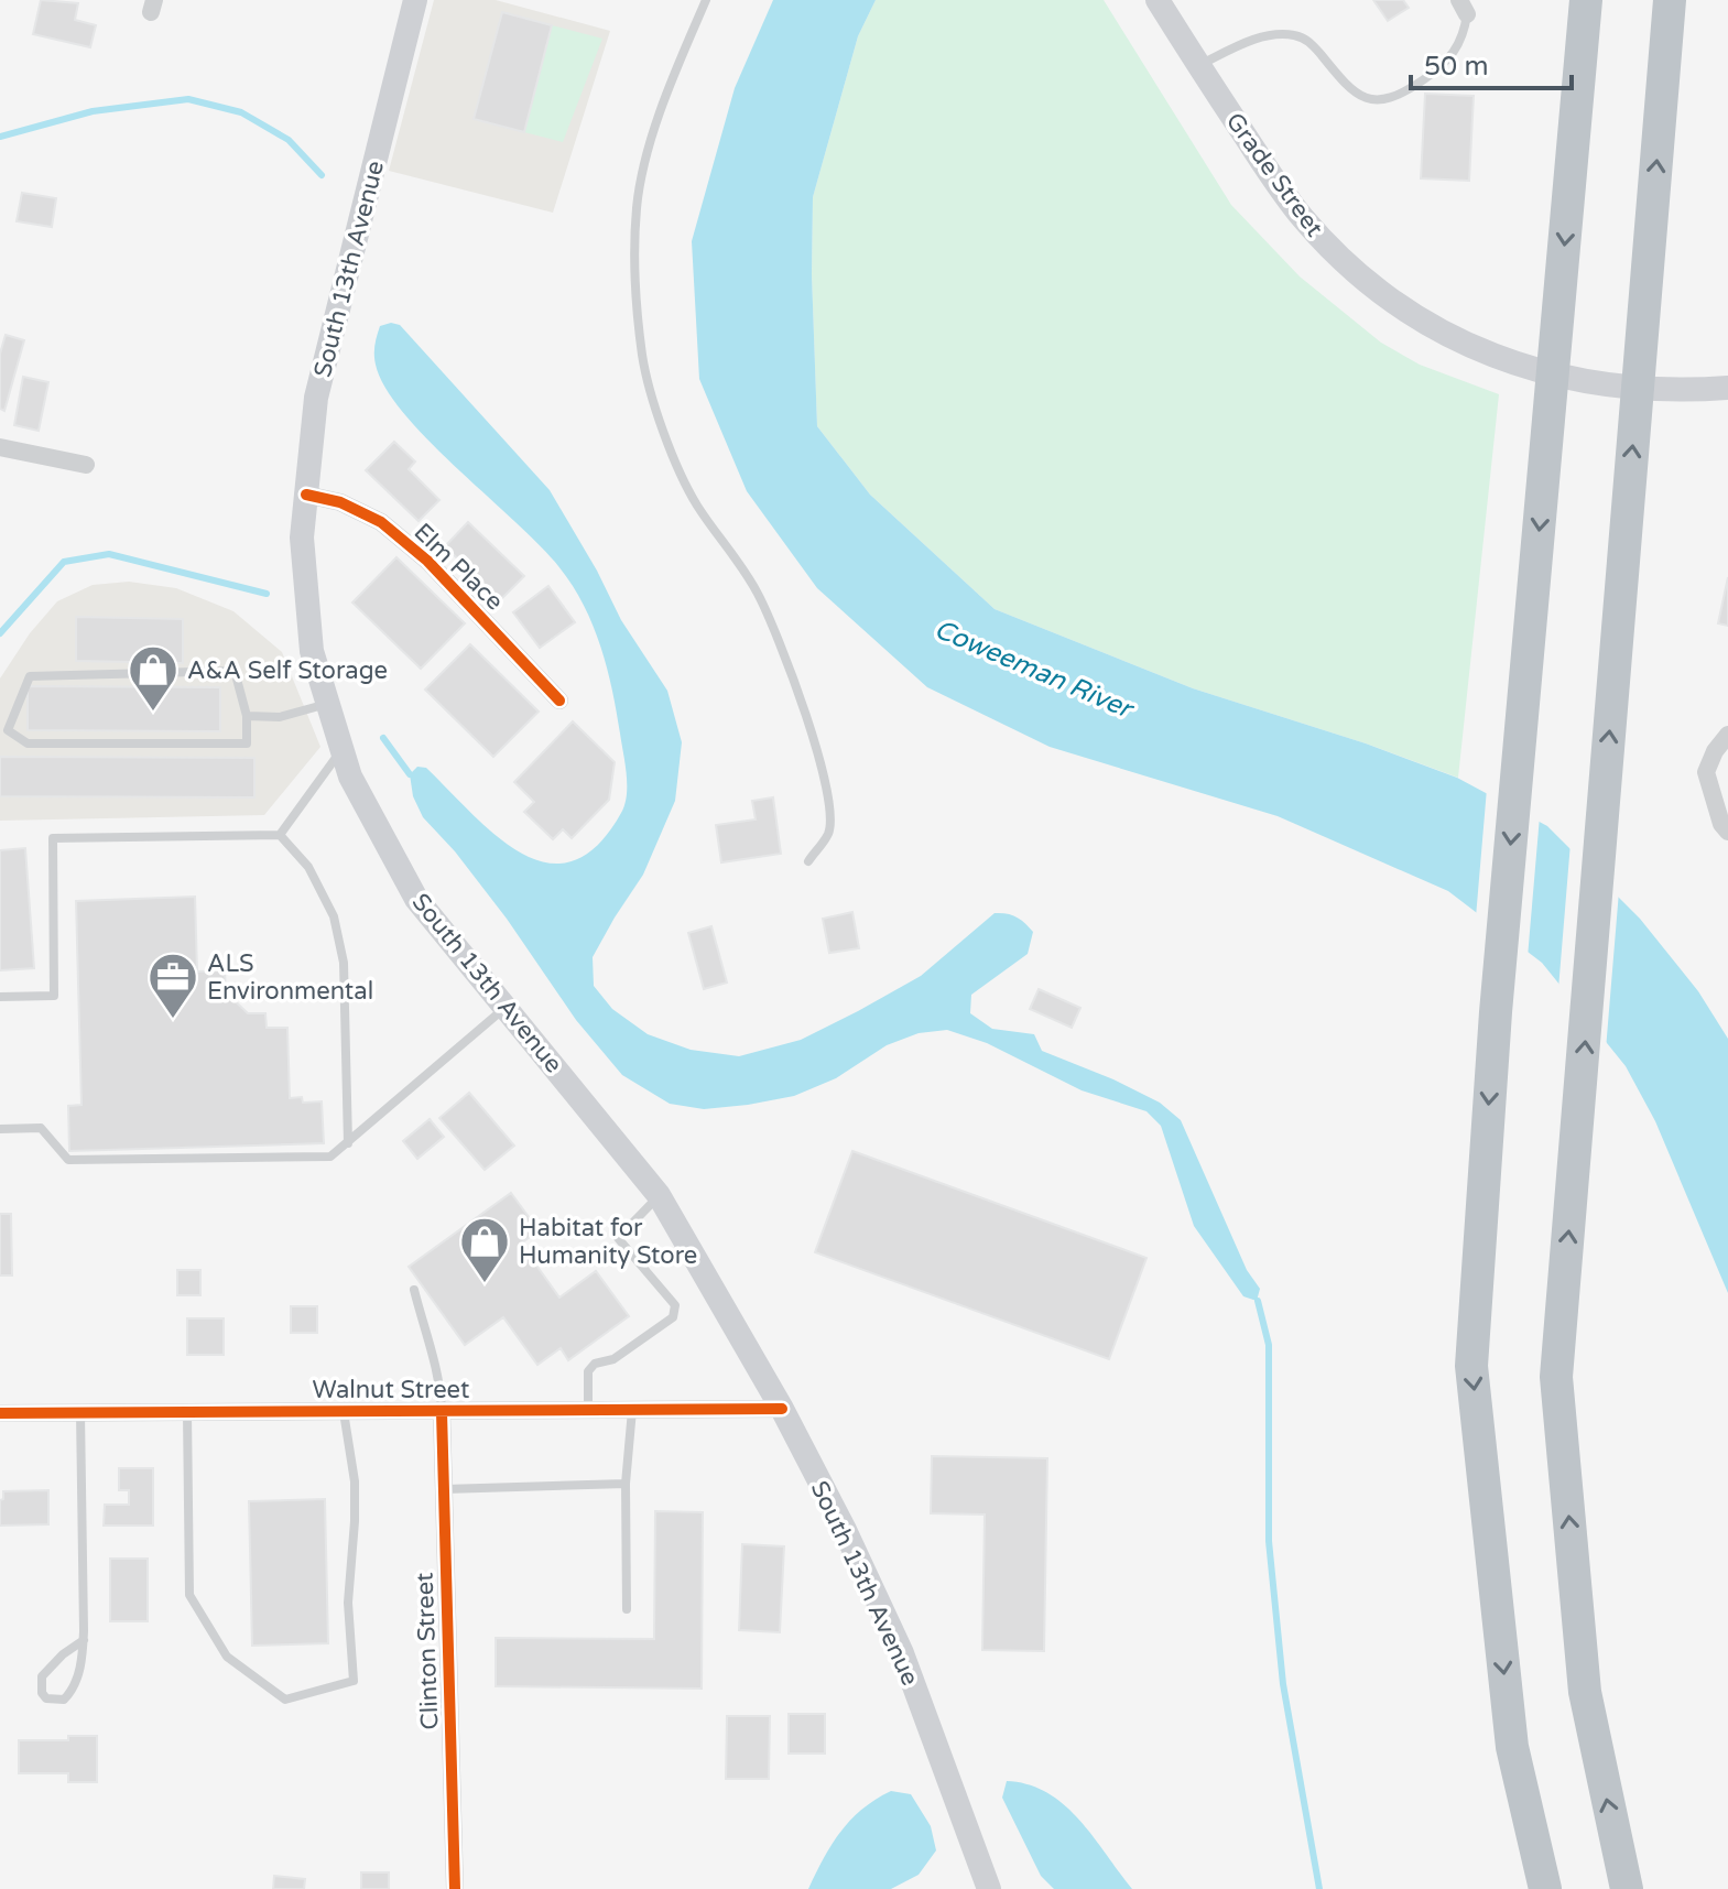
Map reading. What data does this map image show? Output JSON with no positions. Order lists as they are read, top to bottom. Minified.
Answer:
{"streets":{"main road":["Grade Street","South 13th Avenue"],"street":["Elm Place","Walnut Street","Clinton Street"]},"crossings":[["South 13th Avenue","Elm Place"],["South 13th Avenue","Walnut Street"],["Walnut Street","Clinton Street"]],"water":["Coweeman River"],"places":{"shop":["A&A Self Storage","Habitat for Humanity Store"],"office":["ALS Environmental"]},"scale_bar":"50 m"}
